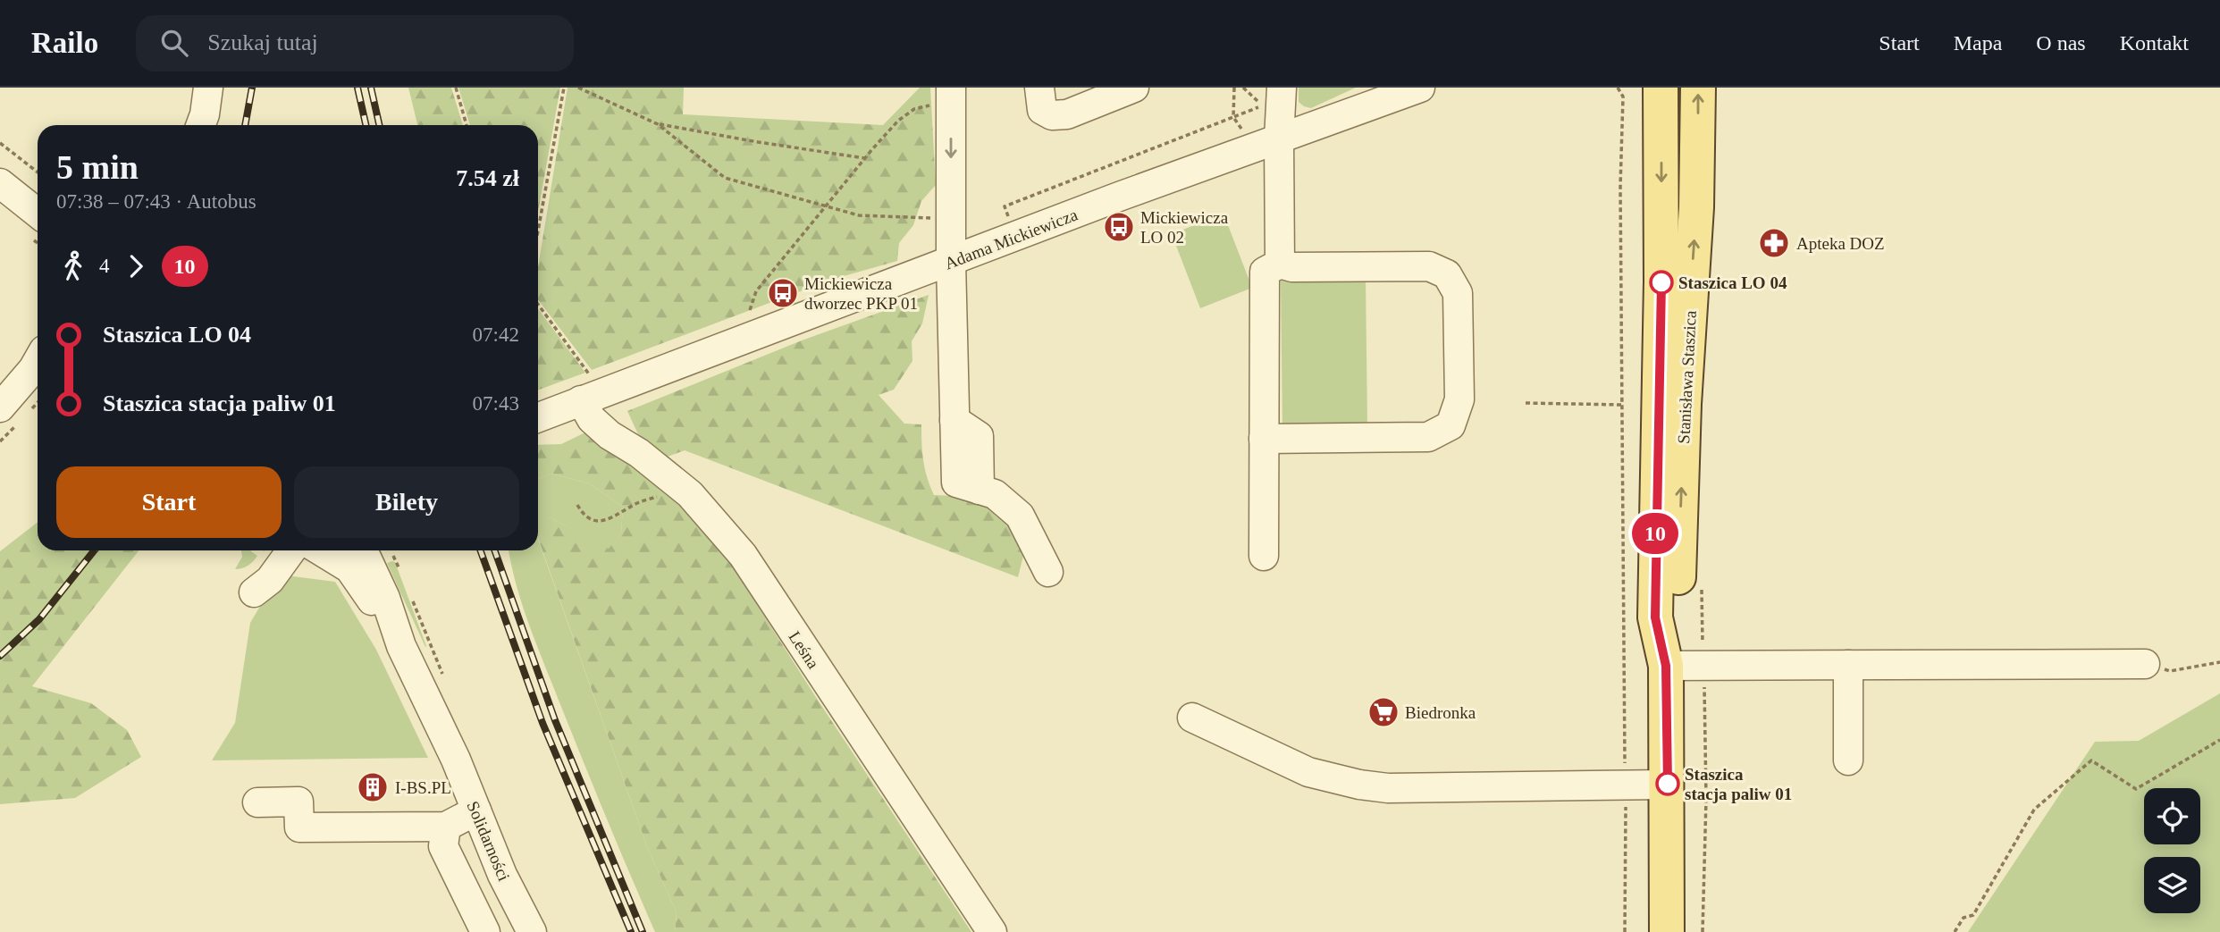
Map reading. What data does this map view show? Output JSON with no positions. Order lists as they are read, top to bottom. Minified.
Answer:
{"streets":{"main road":["Stanisława Staszica"],"street":["Adama Mickiewicza","Leśna","Solidarności"]},"crossings":[["Adama Mickiewicza","Leśna"]],"places":{"bus stop":["Mickiewicza LO 02","Mickiewicza dworzec PKP 01"],"pharmacy":["Apteka DOZ"],"other":["Staszica LO 04","Staszica stacja paliw 01"],"supermarket":["Biedronka"],"building":["I-BS.PL"]},"lines":["bus line 10"],"page":{"header":"Railo","search":"Szukaj tutaj","nav":["Start","Mapa","O nas","Kontakt"],"on_map":"10","heading":["5 min","07:38 – 07:43 · Autobus","7.54 zł"],"legs":["4","10"],"list":[{"name":"Staszica LO 04","value":"07:42"},{"name":"Staszica stacja paliw 01","value":"07:43"}],"buttons":["Start","Bilety"]}}
